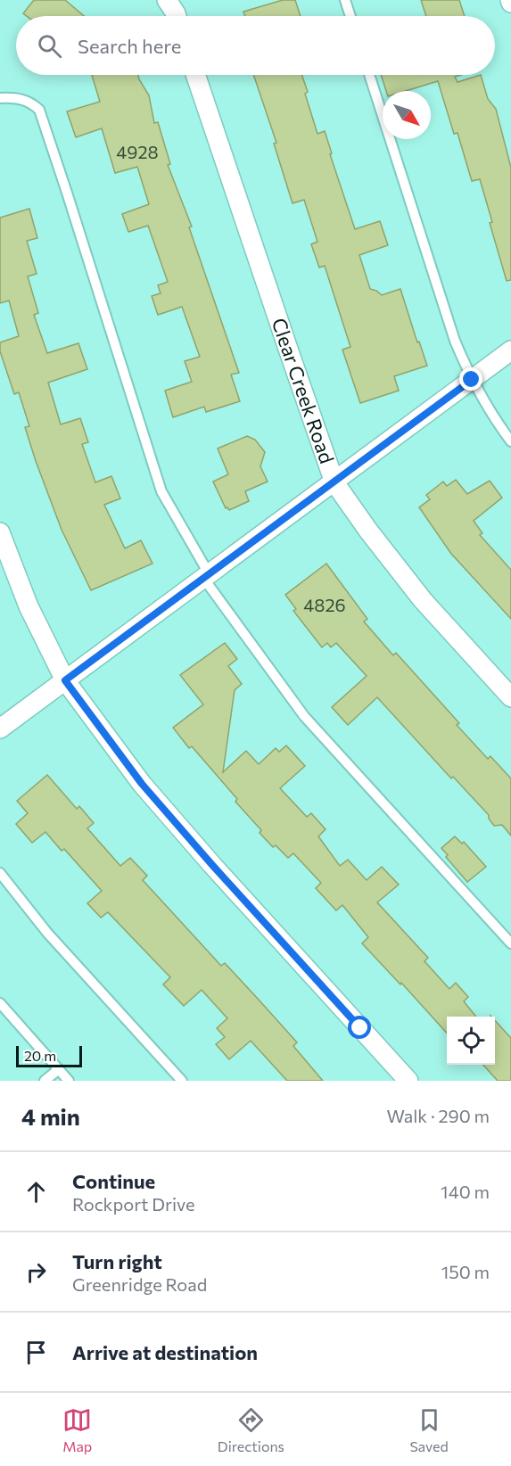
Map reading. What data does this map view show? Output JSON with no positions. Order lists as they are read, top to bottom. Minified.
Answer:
{"streets":{"street":["Clear Creek Road"]},"house_numbers":["4928","4826"],"scale_bar":"20 m","north":"bottom right","page":{"search":"Search here","scale":"20 m","heading":["4 min","Walk · 290 m"],"list":[["Continue","Rockport Drive","140 m"],["Turn right","Greenridge Road","150 m"],"Arrive at destination"],"nav":["Map","Directions","Saved"]}}
